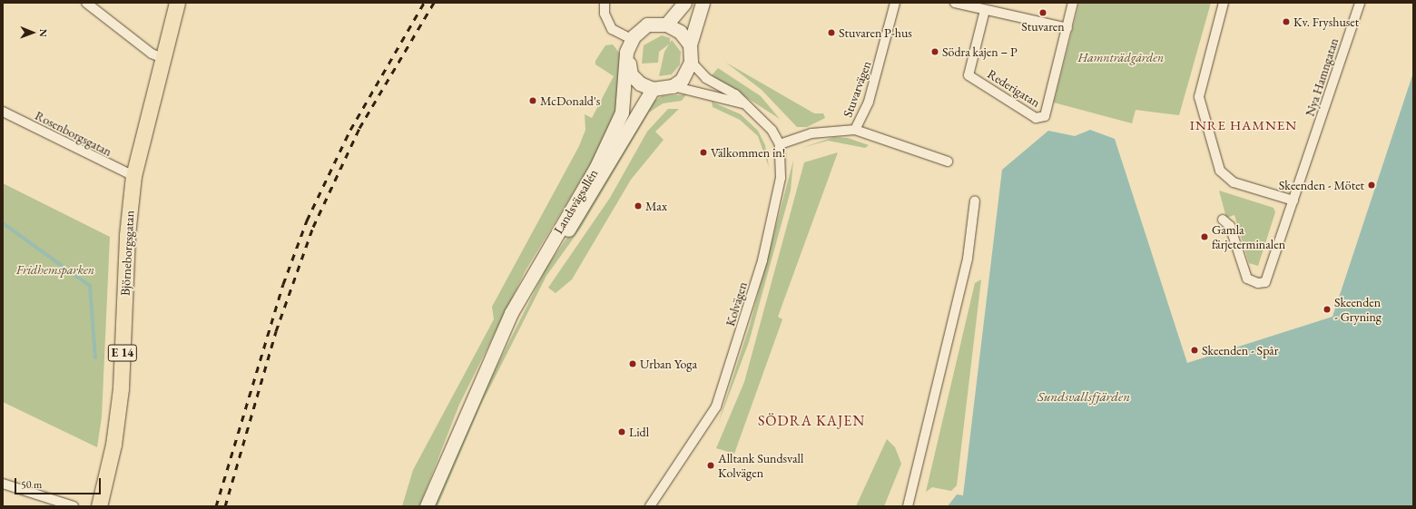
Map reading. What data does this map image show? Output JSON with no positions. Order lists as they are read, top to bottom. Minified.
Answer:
{"streets":{"highway":["Björneborgsgatan","E 14"],"main road":["Landsvägsallén"],"street":["Nya Hamngatan","Rederigatan","Stuvarvägen","Rosenborgsgatan","Kolvägen"]},"crossings":[["Stuvarvägen","Kolvägen"],["Rosenborgsgatan","Björneborgsgatan"]],"districts":["INRE HAMNEN","SÖDRA KAJEN"],"water":["Sundsvallsfjärden"],"parks":["Hamnträdgården","Fridhemsparken"],"places":["Stuvaren","Kv. Fryshuset","Stuvaren P-hus","Södra kajen – P","McDonald's","Välkommen in!","Skeenden - Mötet","Max","Gamla färjeterminalen","Skeenden - Gryning","Skeenden - Spår","Urban Yoga","Lidl","Alltank Sundsvall Kolvägen"],"scale_bar":"50 m","north":"right"}
